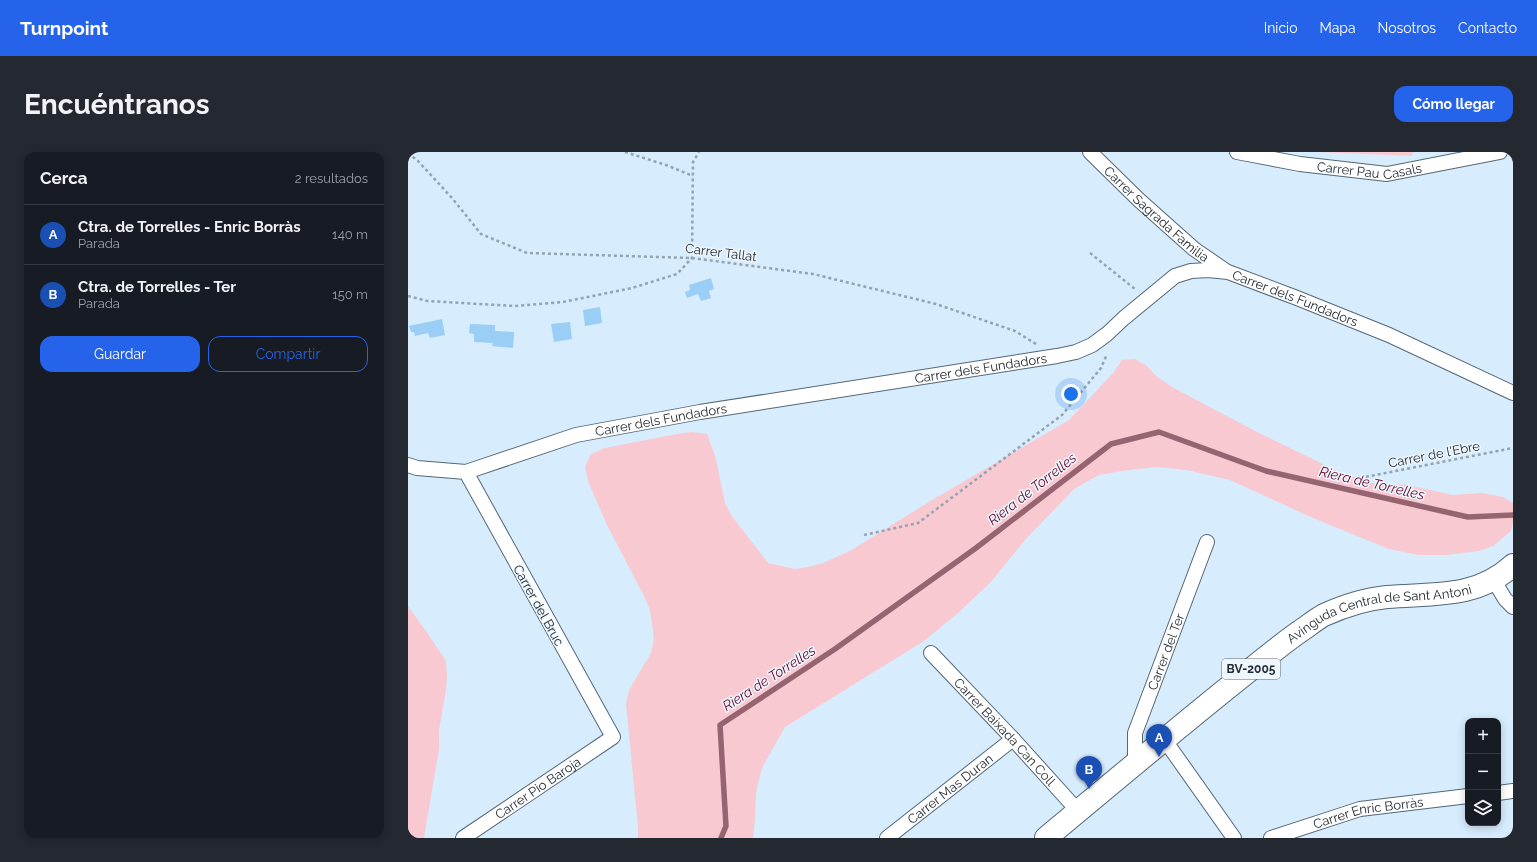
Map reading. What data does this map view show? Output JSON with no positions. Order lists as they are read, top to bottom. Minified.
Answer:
{"streets":{"main road":["Avinguda Central de Sant Antoni","BV-2005"],"street":["Carrer Pau Casals","Carrer Sagrada Familia","Carrer dels Fundadors","Carrer del Bruc","Carrer del Ter","Carrer Baixada Can Coll","Carrer Pio Baroja","Carrer Mas Duran","Carrer Enric Borràs"],"path":["Carrer Tallat","Carrer de l'Ebre"]},"crossings":[["Carrer Sagrada Familia","Carrer dels Fundadors"],["Carrer Tallat","Carrer dels Fundadors"],["Carrer dels Fundadors","Carrer del Bruc"],["Carrer del Bruc","Carrer Pio Baroja"],["Avinguda Central de Sant Antoni","Carrer del Ter"],["Avinguda Central de Sant Antoni","Carrer Baixada Can Coll"],["Carrer Baixada Can Coll","Carrer Mas Duran"]],"water":["Riera de Torrelles"],"page":{"header":"Turnpoint","nav":["Inicio","Mapa","Nosotros","Contacto"],"buttons":["Cómo llegar",["Guardar","Compartir"]],"title":"Encuéntranos","heading":["Cerca","2 resultados"],"list":[{"mark":"A","name":"Ctra. de Torrelles - Enric Borràs","note":"Parada","value":"140 m"},{"mark":"B","name":"Ctra. de Torrelles - Ter","note":"Parada","value":"150 m"}],"map_buttons":["+","−"],"pins":["A","B"]}}
